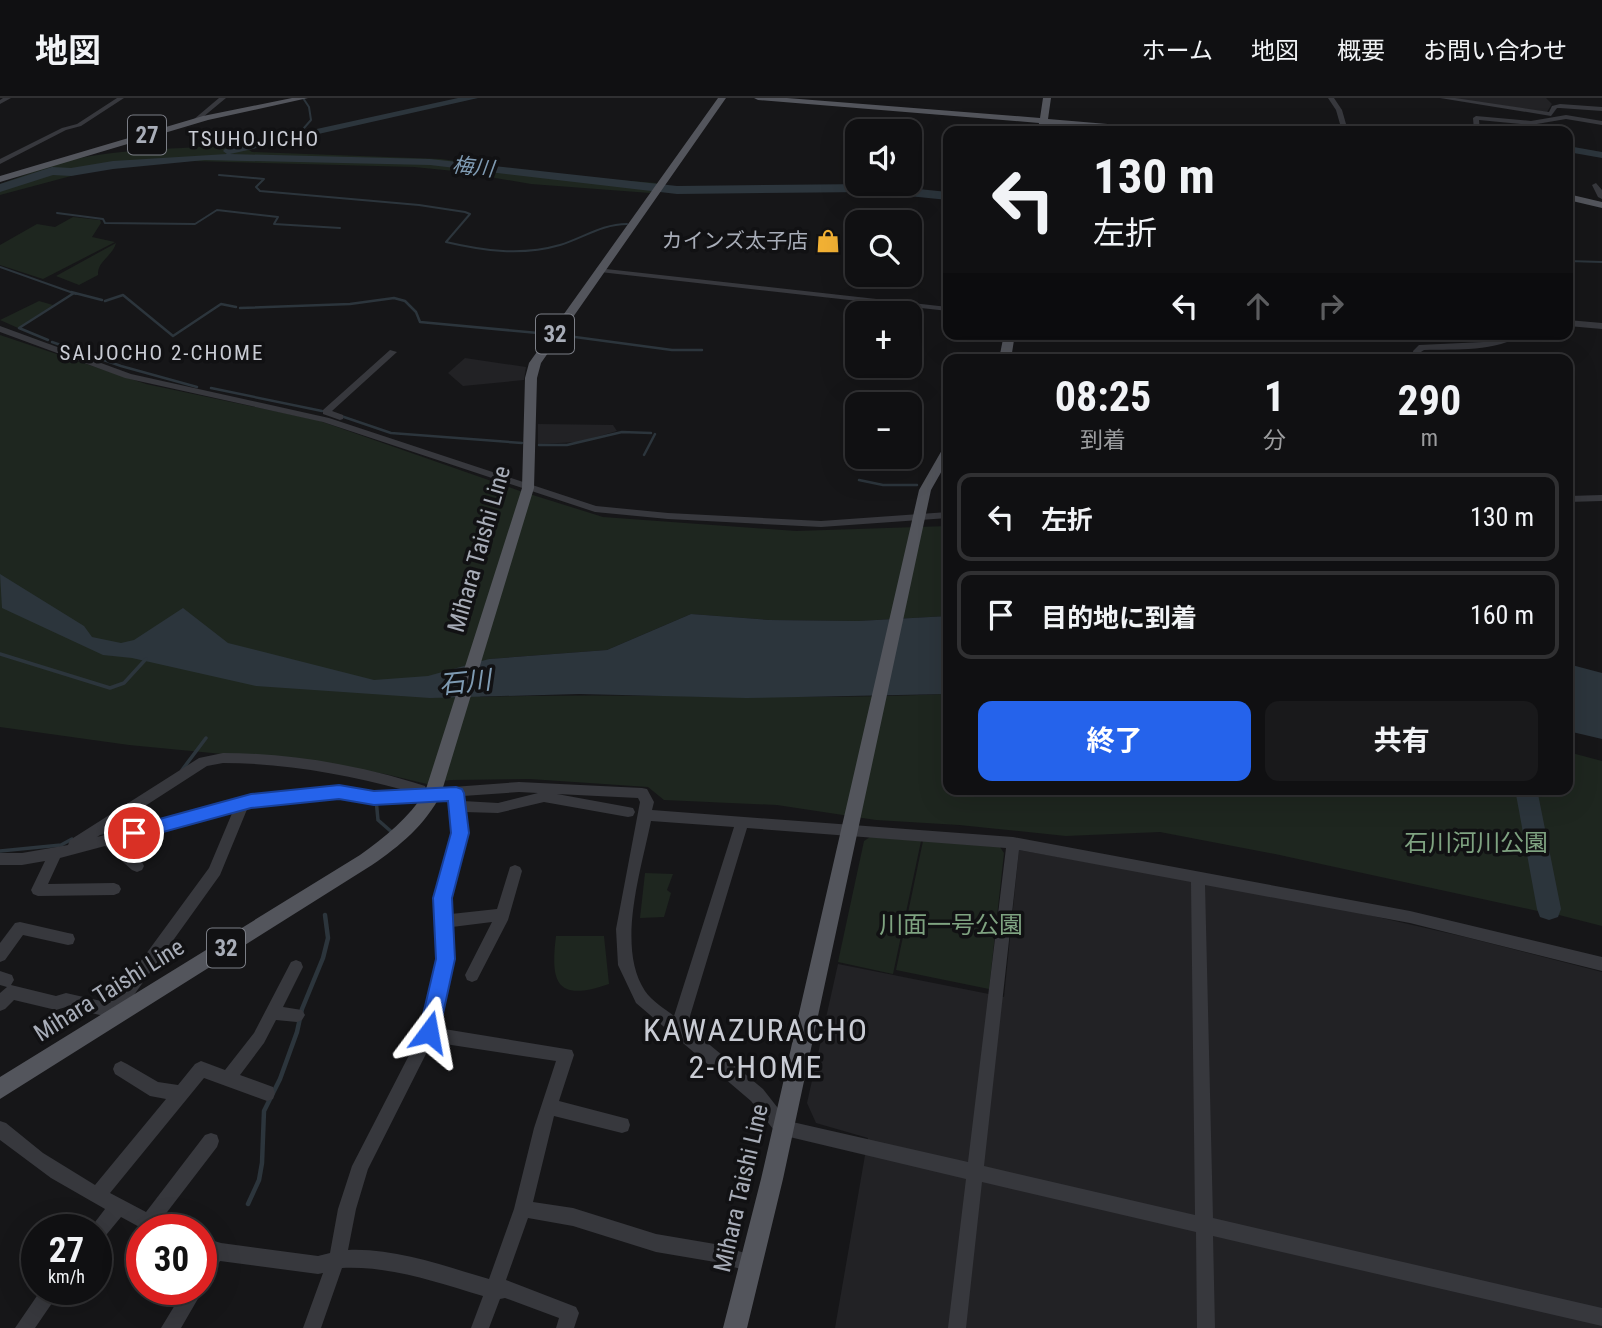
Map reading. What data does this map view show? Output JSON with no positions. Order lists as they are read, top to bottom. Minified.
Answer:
{"streets":{"main road":["27","32","Mihara Taishi Line"]},"districts":["TSUHOJICHO","SAIJOCHO 2-CHOME","KAWAZURACHO 2-CHOME"],"water":["梅川","石川"],"parks":["石川河川公園","川面一号公園"],"places":{"shop":["カインズ太子店"]},"page":{"header":"地図","nav":["ホーム","地図","概要","お問い合わせ"],"map_buttons":["+","−"],"turn":["130 m","左折"],"eta":["08:25","到着","1","分","290","m"],"list":[{"name":"左折","value":"130 m"},{"name":"目的地に到着","value":"160 m"}],"buttons":["終了","共有"],"speed":"27 km/h","limit":"30"}}
